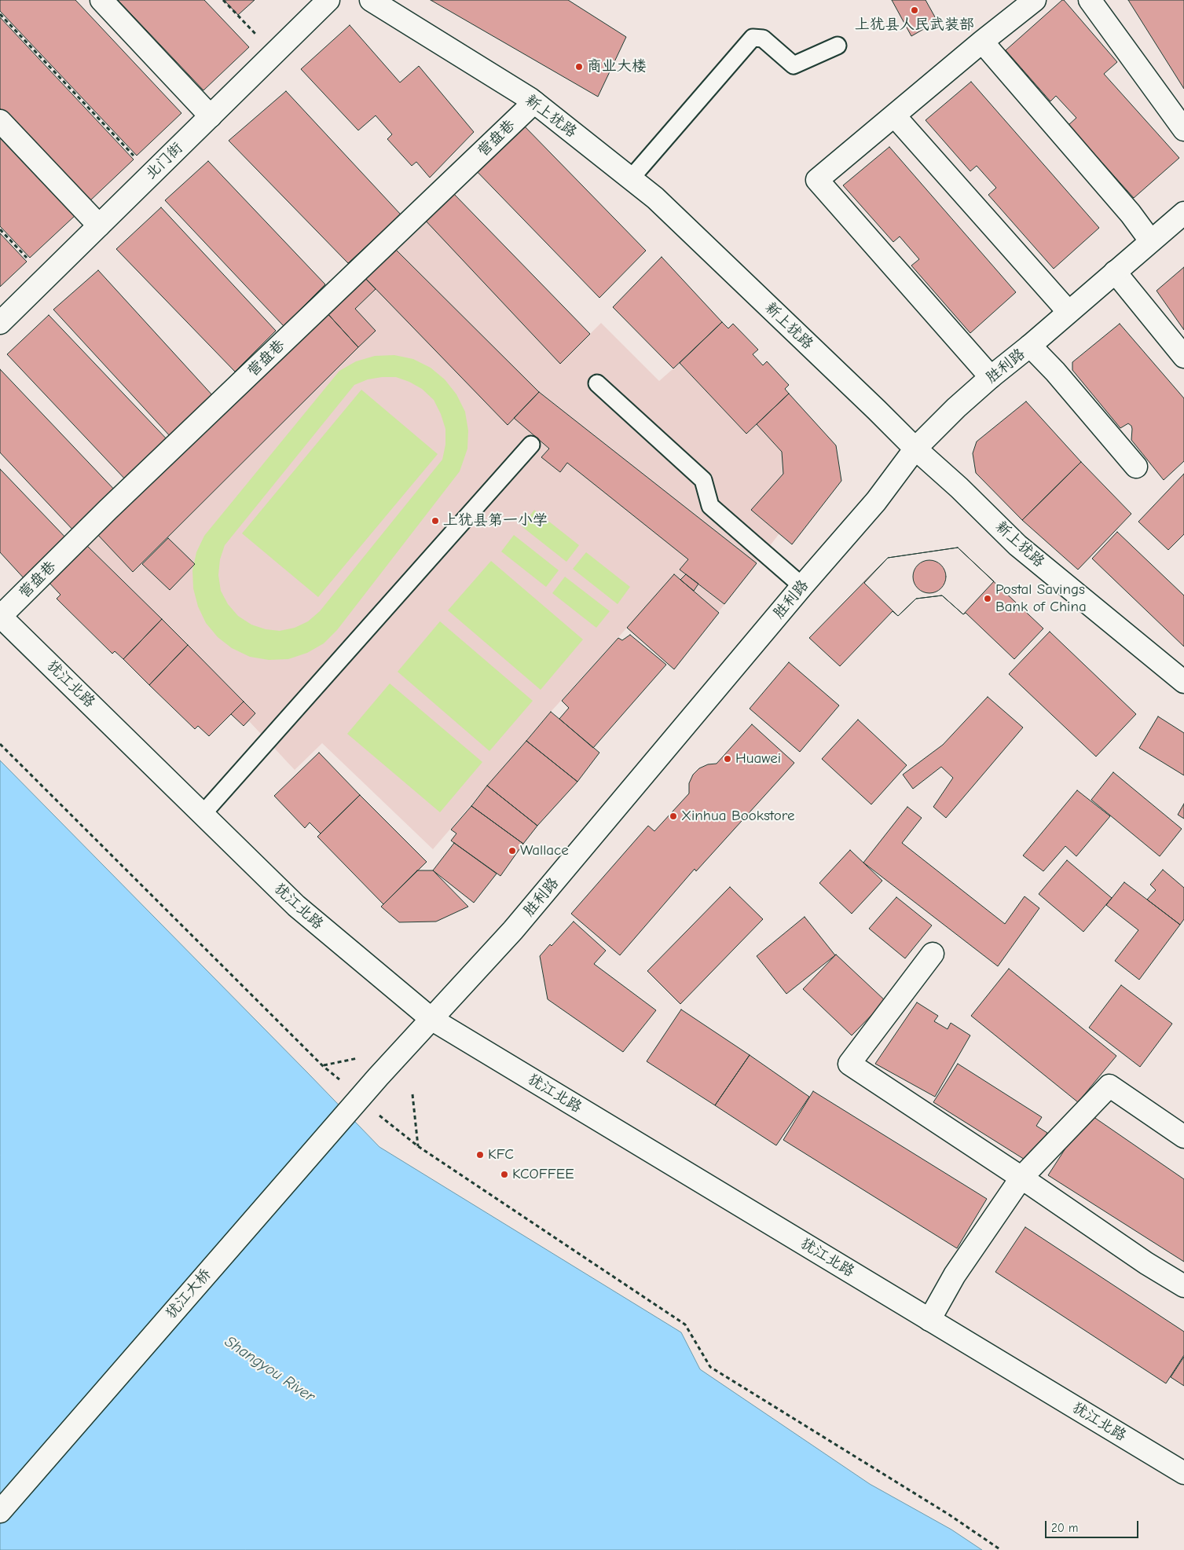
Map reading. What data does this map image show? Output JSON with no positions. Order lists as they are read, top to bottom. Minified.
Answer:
{"streets":{"street":["新上犹路","营盘巷","北门街","胜利路","犹江北路","犹江大桥"]},"crossings":[["新上犹路","营盘巷"],["新上犹路","胜利路"],["营盘巷","犹江北路"],["胜利路","犹江北路"],["胜利路","犹江大桥"]],"water":["Shangyou River"],"places":["上犹县人民武装部","商业大楼","上犹县第一小学","Postal Savings Bank of China","Huawei","Xinhua Bookstore","Wallace","KFC","KCOFFEE"],"scale_bar":"20 m"}
